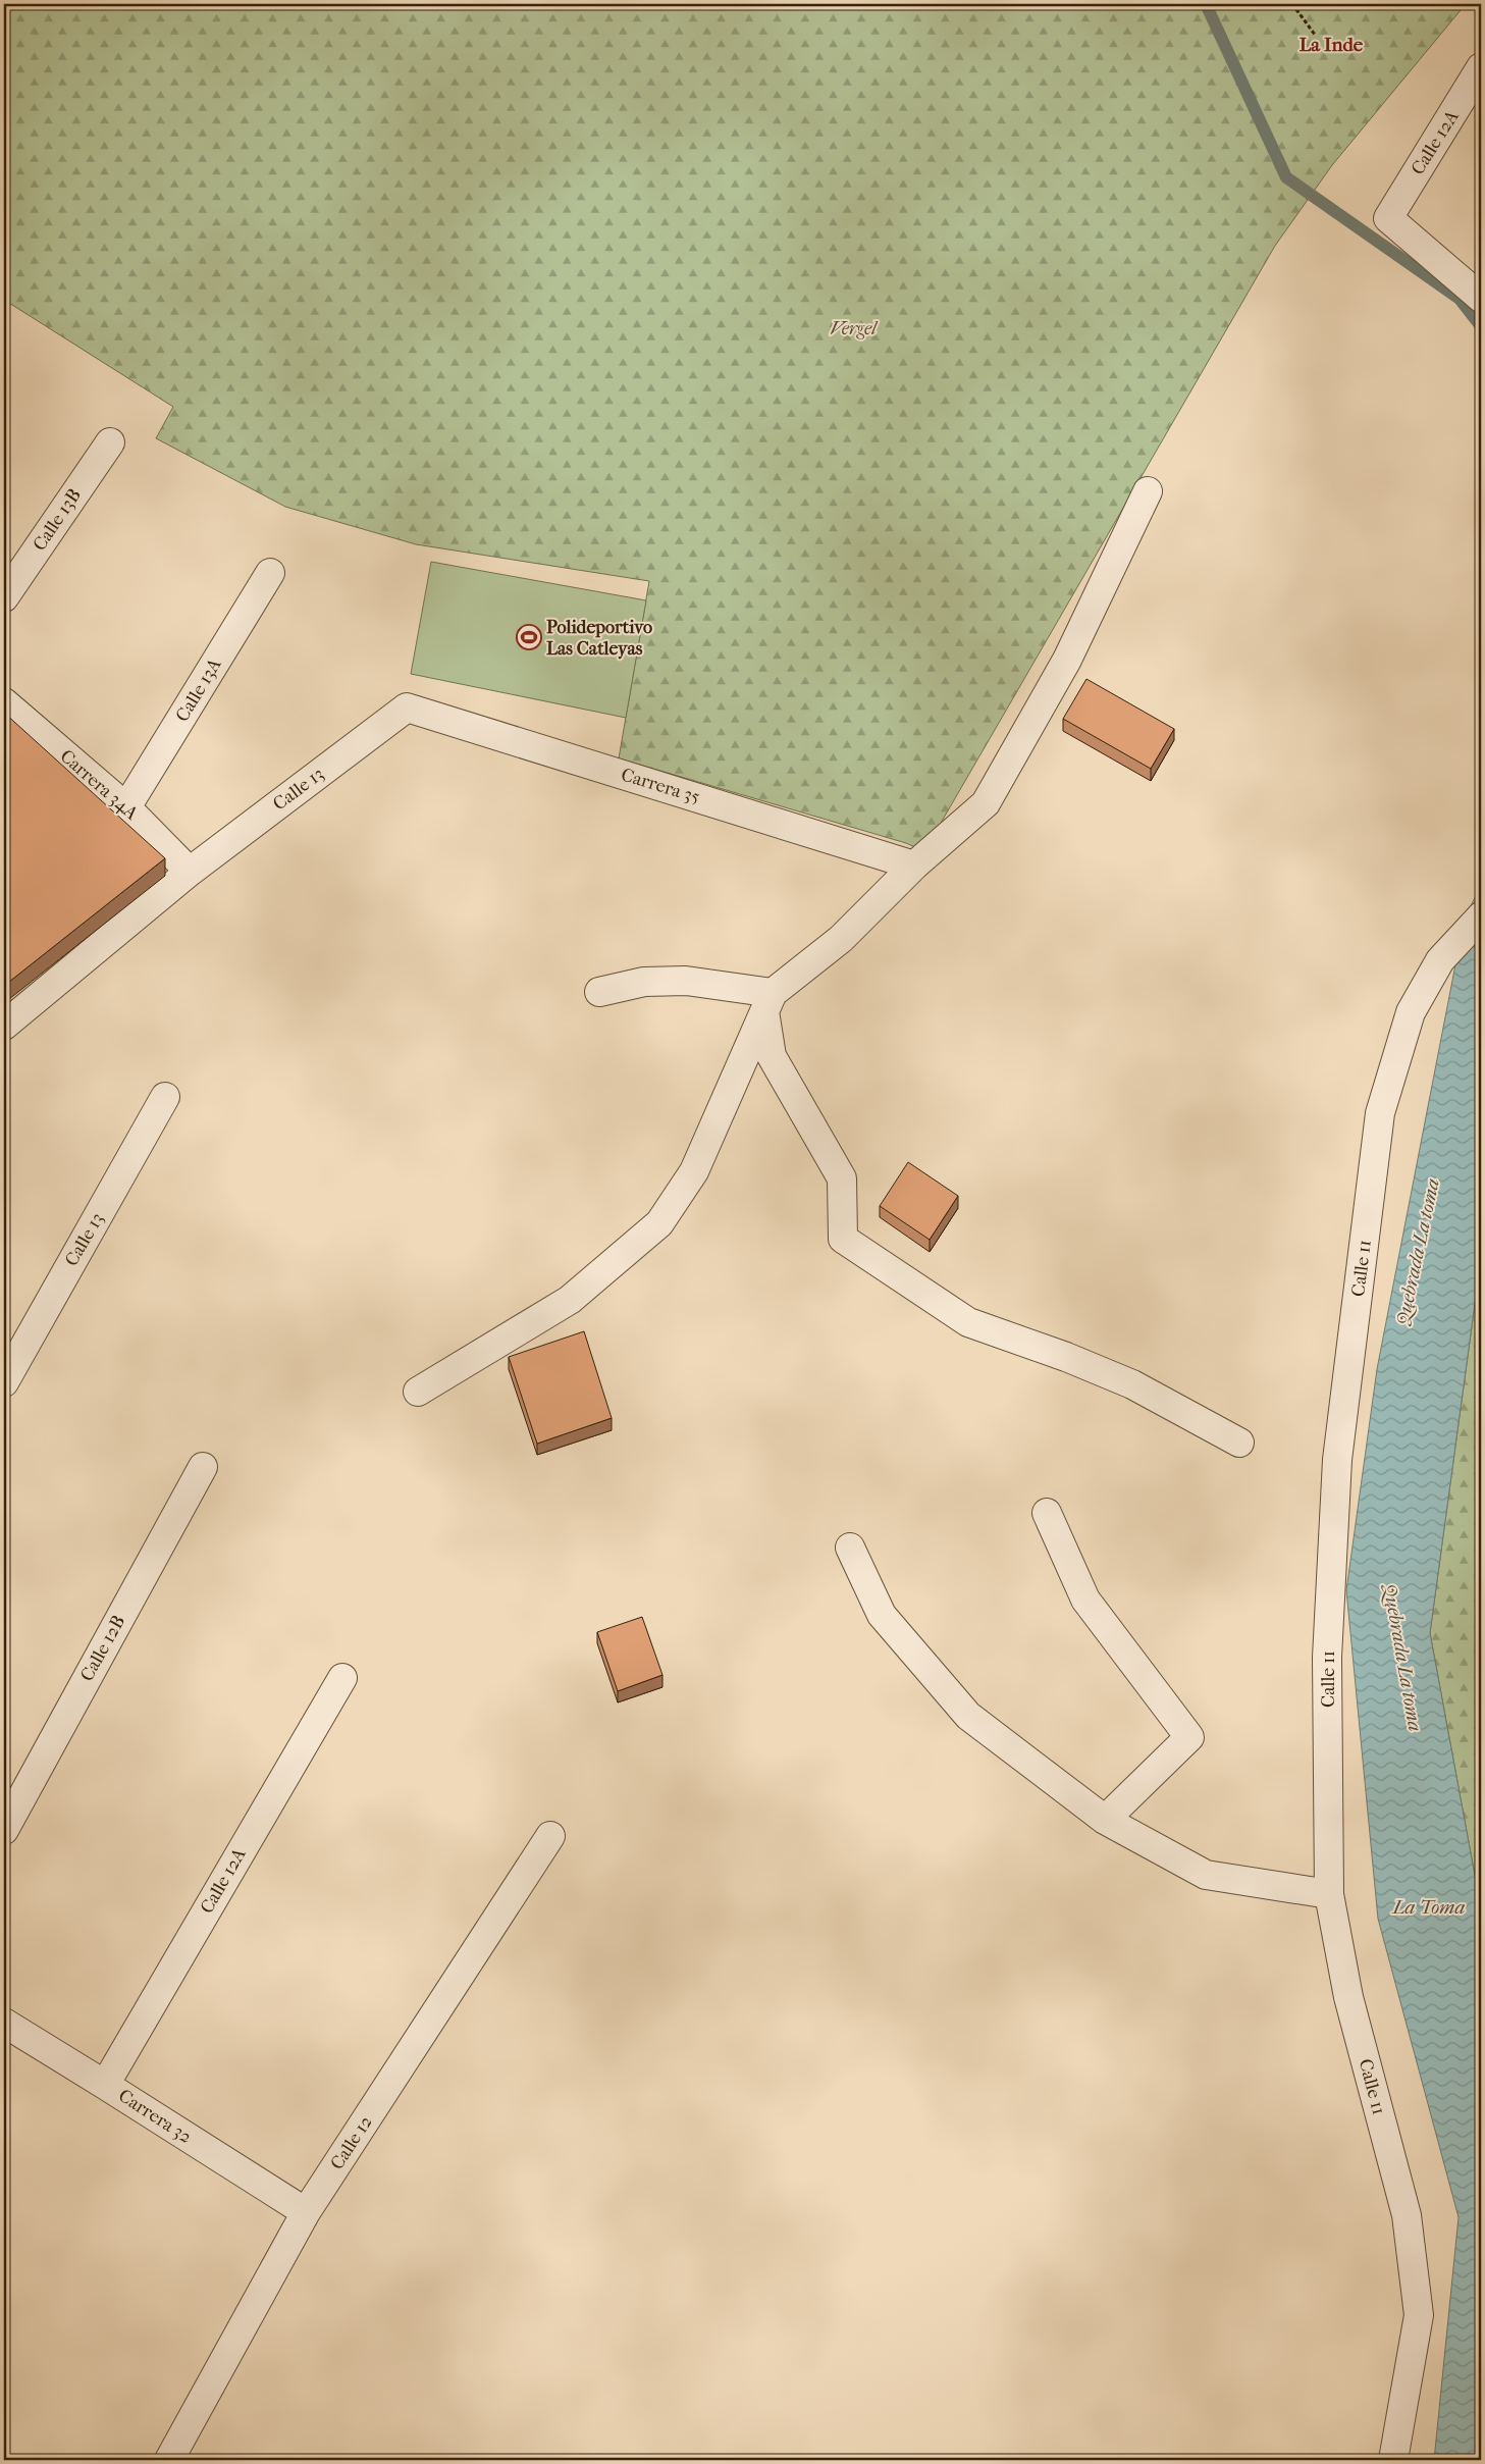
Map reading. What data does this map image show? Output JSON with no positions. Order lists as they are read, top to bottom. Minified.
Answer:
{"streets":{"street":["Calle 12A","Calle 13B","Calle 13A","Carrera 34A","Carrera 35","Calle 13","Calle 11","Calle 12B","Carrera 32","Calle 12"]},"crossings":[["Calle 12A","Carrera 32"],["Calle 13A","Carrera 34A"],["Carrera 34A","Calle 13"],["Carrera 35","Calle 13"],["Carrera 32","Calle 12"]],"districts":["La Inde"],"water":["Quebrada La toma","La Toma"],"parks":["Vergel"],"places":{"sports":["Polideportivo Las Catleyas"]}}
